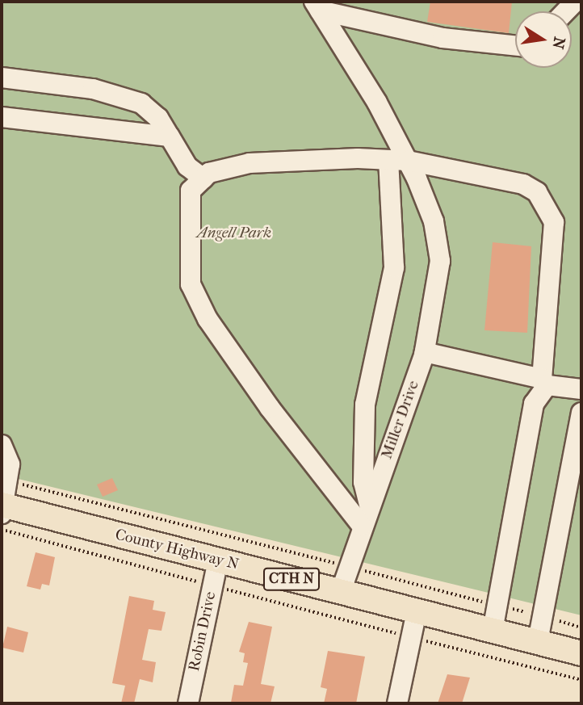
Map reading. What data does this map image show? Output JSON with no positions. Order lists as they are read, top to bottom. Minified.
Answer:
{"streets":{"main road":["County Highway N","CTH N"],"street":["Miller Drive","Robin Drive"]},"crossings":[["Miller Drive","County Highway N"],["County Highway N","Robin Drive"]],"parks":["Angell Park"],"north":"right"}
